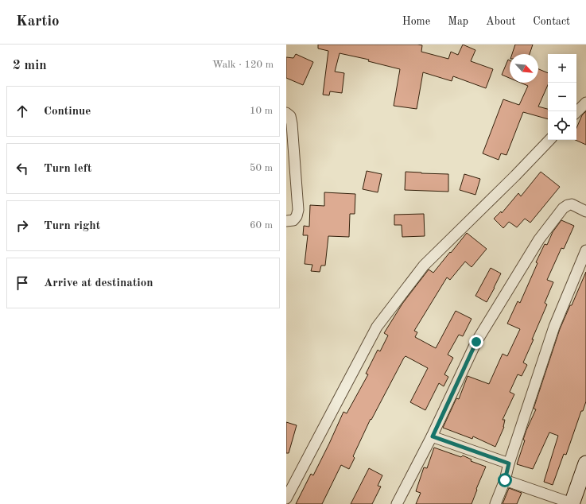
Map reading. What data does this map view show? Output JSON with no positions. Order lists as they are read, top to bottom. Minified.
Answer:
{"north":"bottom right","page":{"header":"Kartio","nav":["Home","Map","About","Contact"],"heading":["2 min","Walk · 120 m"],"map_buttons":["+","−"],"list":[["Continue","10 m"],["Turn left","50 m"],["Turn right","60 m"],"Arrive at destination"]}}
